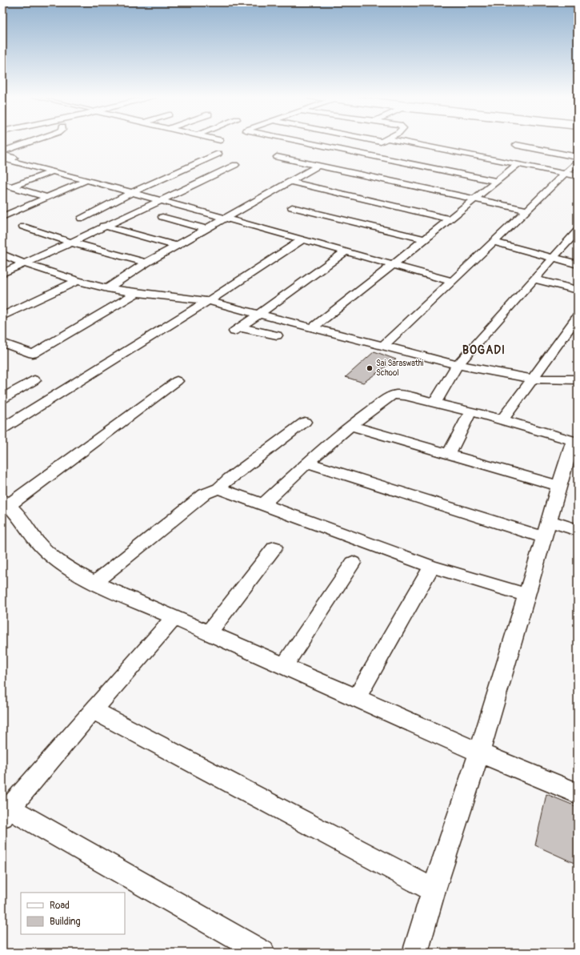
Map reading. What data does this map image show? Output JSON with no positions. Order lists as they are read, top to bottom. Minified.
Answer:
{"districts":["BOGADI"],"places":["Sai Saraswathi School"],"legend":["Road","Building"]}
